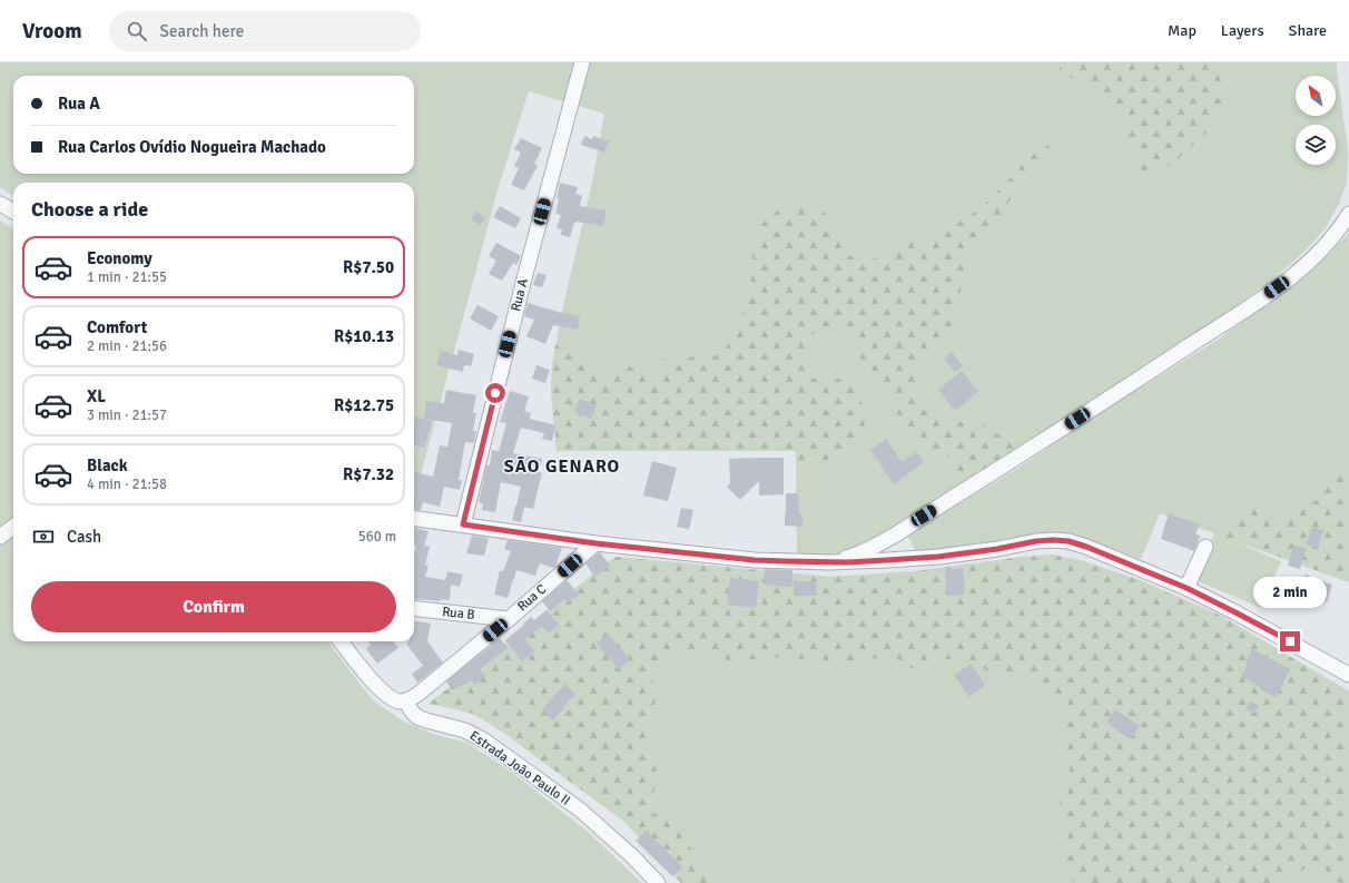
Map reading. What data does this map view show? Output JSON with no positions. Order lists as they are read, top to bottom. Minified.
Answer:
{"streets":{"street":["Rua A","Rua C","Rua B","Estrada João Paulo II"]},"crossings":[["Rua C","Rua B"],["Rua C","Estrada João Paulo II"]],"districts":["SÃO GENARO"],"north":"top left","page":{"header":"Vroom","search":"Search here","nav":["Map","Layers","Share"],"banner":["Rua A","Rua Carlos Ovídio Nogueira Machado"],"heading":"Choose a ride","list":[{"name":"Economy","note":"1 min · 21:55","value":"R$7.50"},{"name":"Comfort","note":"2 min · 21:56","value":"R$10.13"},{"name":"XL","note":"3 min · 21:57","value":"R$12.75"},{"name":"Black","note":"4 min · 21:58","value":"R$7.32"}],"pay":["Cash","560 m"],"buttons":"Confirm","bubble":"2 min"}}
